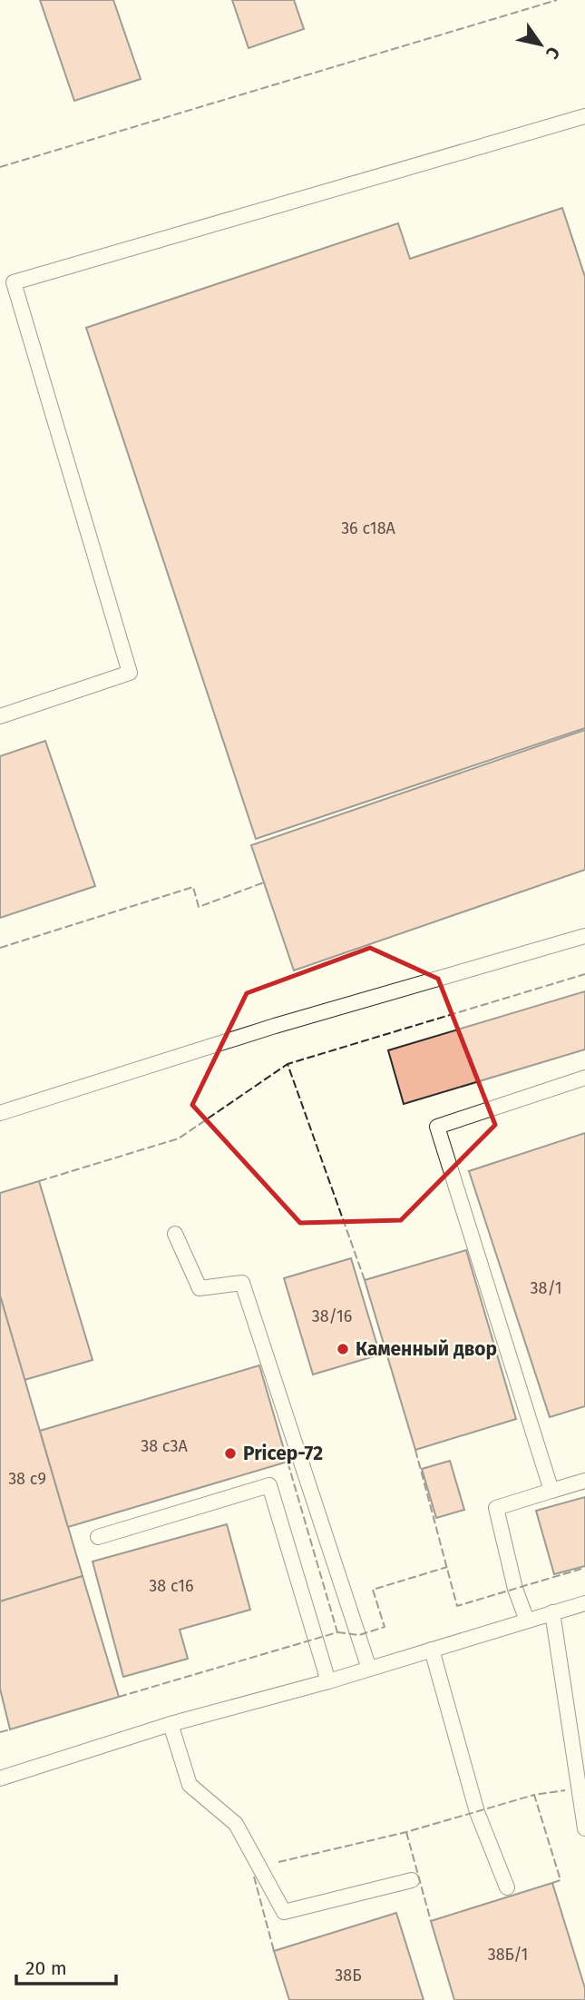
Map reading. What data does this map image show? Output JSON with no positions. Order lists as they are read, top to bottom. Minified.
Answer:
{"places":["Каменный двор","Pricep-72"],"house_numbers":["36 с18А","38/1","38/16","38 с3А","38 с9","38 c16","38Б/1","38Б"],"scale_bar":"20 m","north":"bottom right"}
